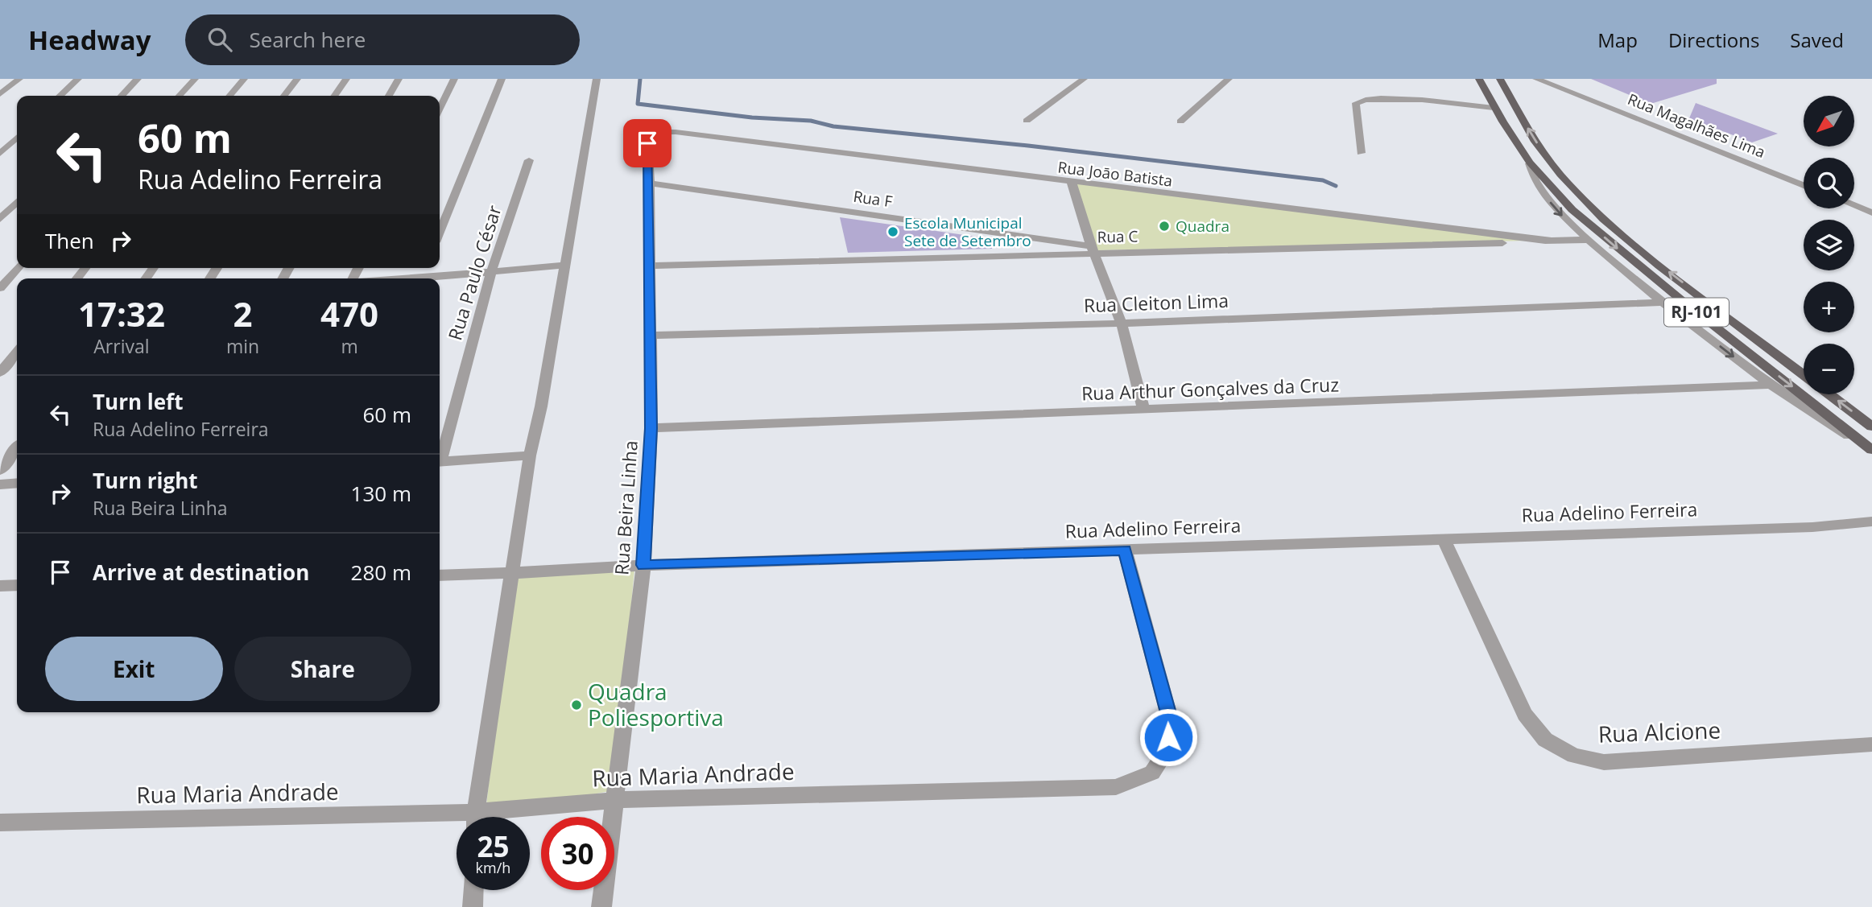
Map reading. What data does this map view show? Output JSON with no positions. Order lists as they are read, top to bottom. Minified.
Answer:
{"streets":{"main road":["RJ-101"],"street":["Rua Magalhães Lima","Rua Joāo Batista","Rua F","Rua C","Rua Paulo César","Rua Cleiton Lima","Rua Arthur Gonçalves da Cruz","Rua Beira Linha","Rua Adelino Ferreira","Rua Alcione","Rua Maria Andrade"]},"crossings":[["Rua Joāo Batista","Rua C"],["Rua Joāo Batista","Rua Beira Linha"],["Rua F","Rua C"],["Rua F","Rua Beira Linha"],["Rua C","Rua Beira Linha"],["Rua Cleiton Lima","Rua Beira Linha"],["Rua Arthur Gonçalves da Cruz","Rua Beira Linha"],["Rua Beira Linha","Rua Adelino Ferreira"],["Rua Beira Linha","Rua Maria Andrade"],["Rua Adelino Ferreira","Rua Alcione"],["Rua Adelino Ferreira","Rua Maria Andrade"]],"places":["Quadra","Escola Municipal Sete de Setembro","Quadra Poliesportiva"],"north":"bottom left","page":{"header":"Headway","search":"Search here","nav":["Map","Directions","Saved"],"map_buttons":["+","−"],"turn":["60 m","Rua Adelino Ferreira"],"then":"Then","eta":["17:32","Arrival","2","min","470","m"],"list":[{"name":"Turn left","note":"Rua Adelino Ferreira","value":"60 m"},{"name":"Turn right","note":"Rua Beira Linha","value":"130 m"},{"name":"Arrive at destination","value":"280 m"}],"buttons":["Exit","Share"],"speed":"25 km/h","limit":"30"}}
